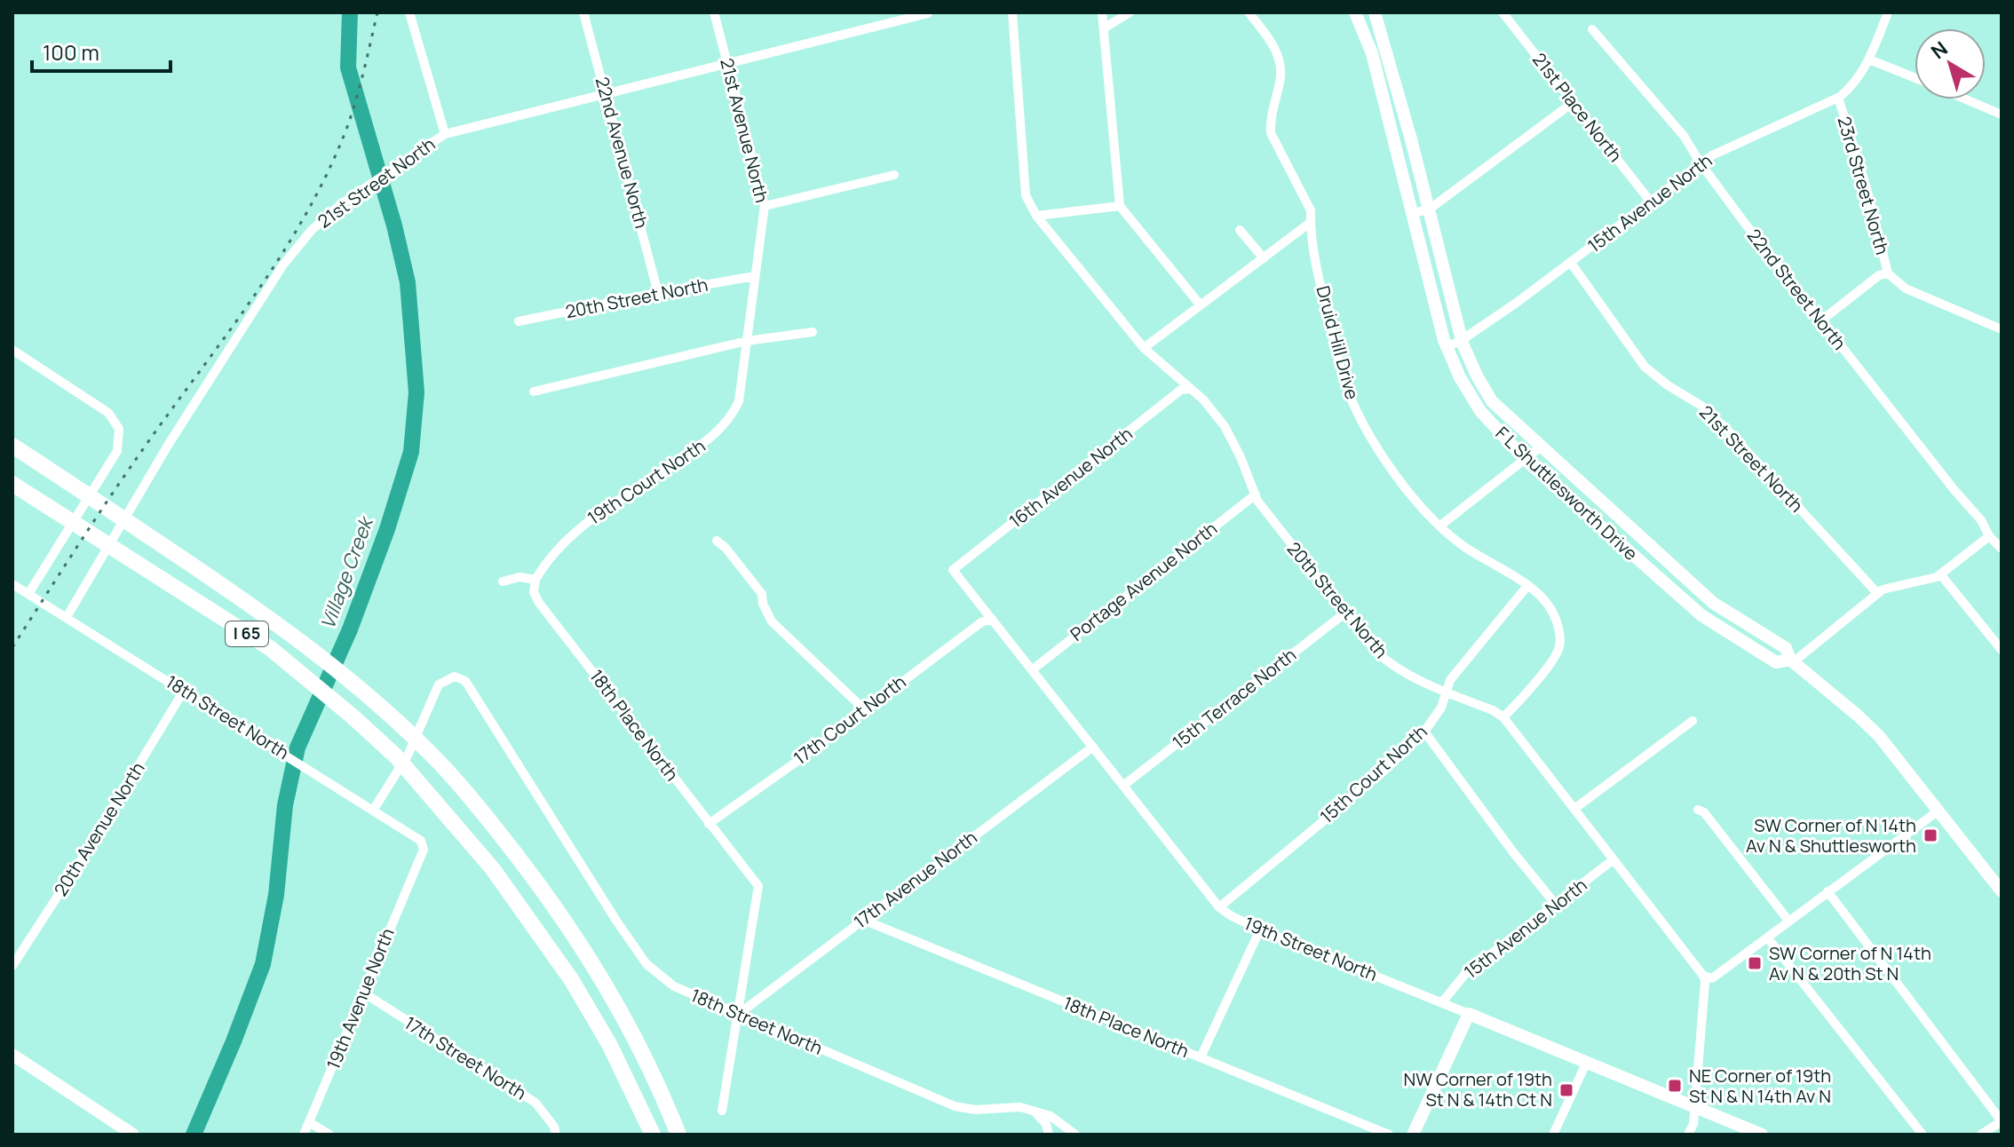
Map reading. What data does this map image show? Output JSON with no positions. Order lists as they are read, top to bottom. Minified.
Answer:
{"streets":{"highway":["I 65"],"main road":["F L Shuttlesworth Drive","19th Street North"],"street":["21st Place North","21st Avenue North","22nd Avenue North","21st Street North","23rd Street North","15th Avenue North","22nd Street North","20th Street North","Druid Hill Drive","16th Avenue North","19th Court North","Portage Avenue North","15th Terrace North","18th Street North","17th Court North","18th Place North","15th Court North","20th Avenue North","17th Avenue North","19th Avenue North","17th Street North"]},"crossings":[["21st Place North","15th Avenue North"],["21st Avenue North","21st Street North"],["21st Avenue North","20th Street North"],["21st Avenue North","19th Court North"],["22nd Avenue North","21st Street North"],["22nd Avenue North","20th Street North"],["21st Street North","15th Avenue North"],["21st Street North","18th Street North"],["23rd Street North","15th Avenue North"],["15th Avenue North","22nd Street North"],["15th Avenue North","20th Street North"],["15th Avenue North","F L Shuttlesworth Drive"],["15th Avenue North","19th Street North"],["20th Street North","Druid Hill Drive"],["20th Street North","16th Avenue North"],["20th Street North","Portage Avenue North"],["20th Street North","15th Terrace North"],["20th Street North","15th Court North"],["Druid Hill Drive","15th Court North"],["16th Avenue North","19th Street North"],["19th Court North","18th Place North"],["Portage Avenue North","19th Street North"],["15th Terrace North","19th Street North"],["18th Street North","18th Place North"],["18th Street North","20th Avenue North"],["18th Street North","17th Avenue North"],["18th Street North","19th Avenue North"],["17th Court North","18th Place North"],["17th Court North","19th Street North"],["18th Place North","17th Avenue North"],["15th Court North","19th Street North"],["17th Avenue North","19th Street North"],["19th Avenue North","17th Street North"]],"water":["Village Creek"],"places":{"transit":["SW Corner of N 14th Av N & Shuttlesworth","SW Corner of N 14th Av N & 20th St N","NE Corner of 19th St N & N 14th Av N","NW Corner of 19th St N & 14th Ct N"]},"scale_bar":"100 m","north":"top left"}
